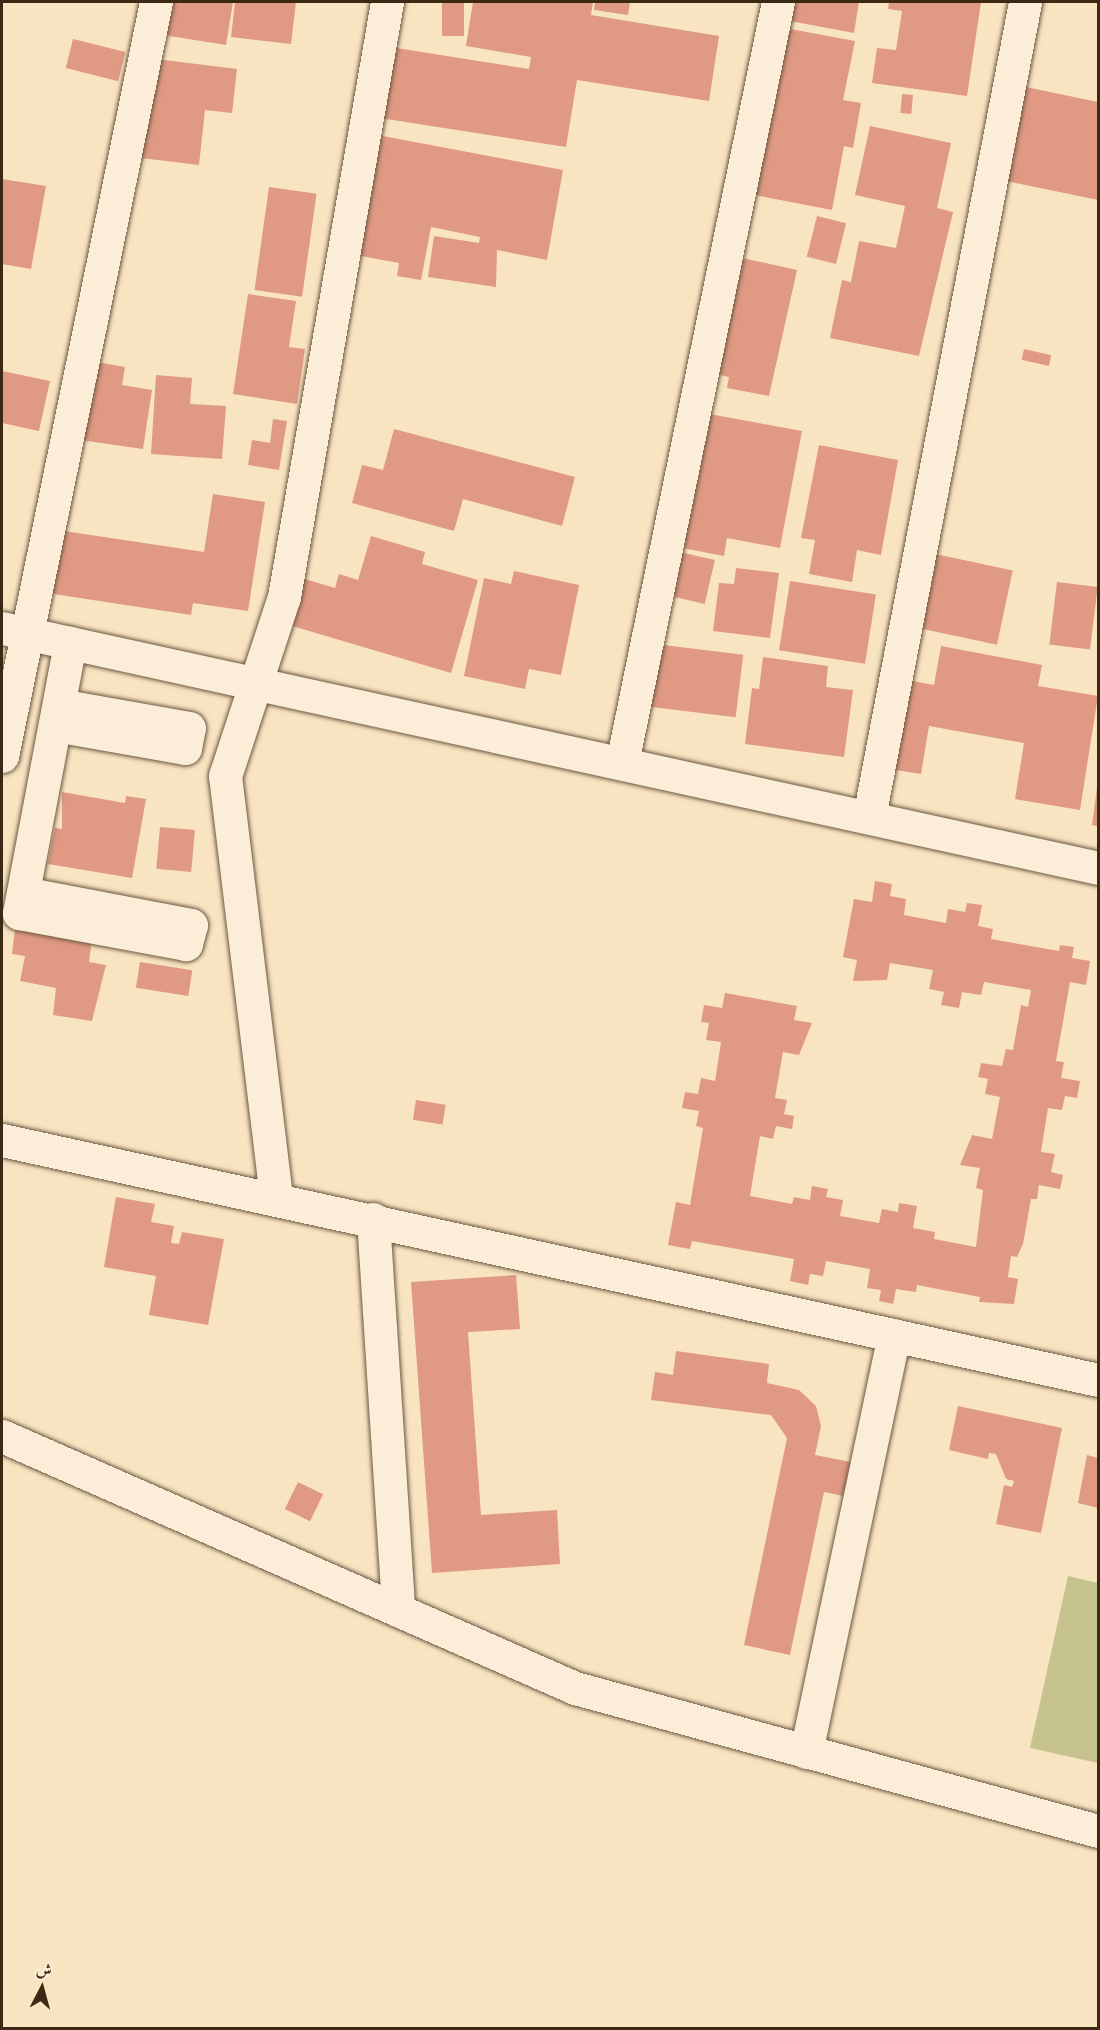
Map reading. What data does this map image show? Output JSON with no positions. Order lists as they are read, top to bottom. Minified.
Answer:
{"north":"top"}
